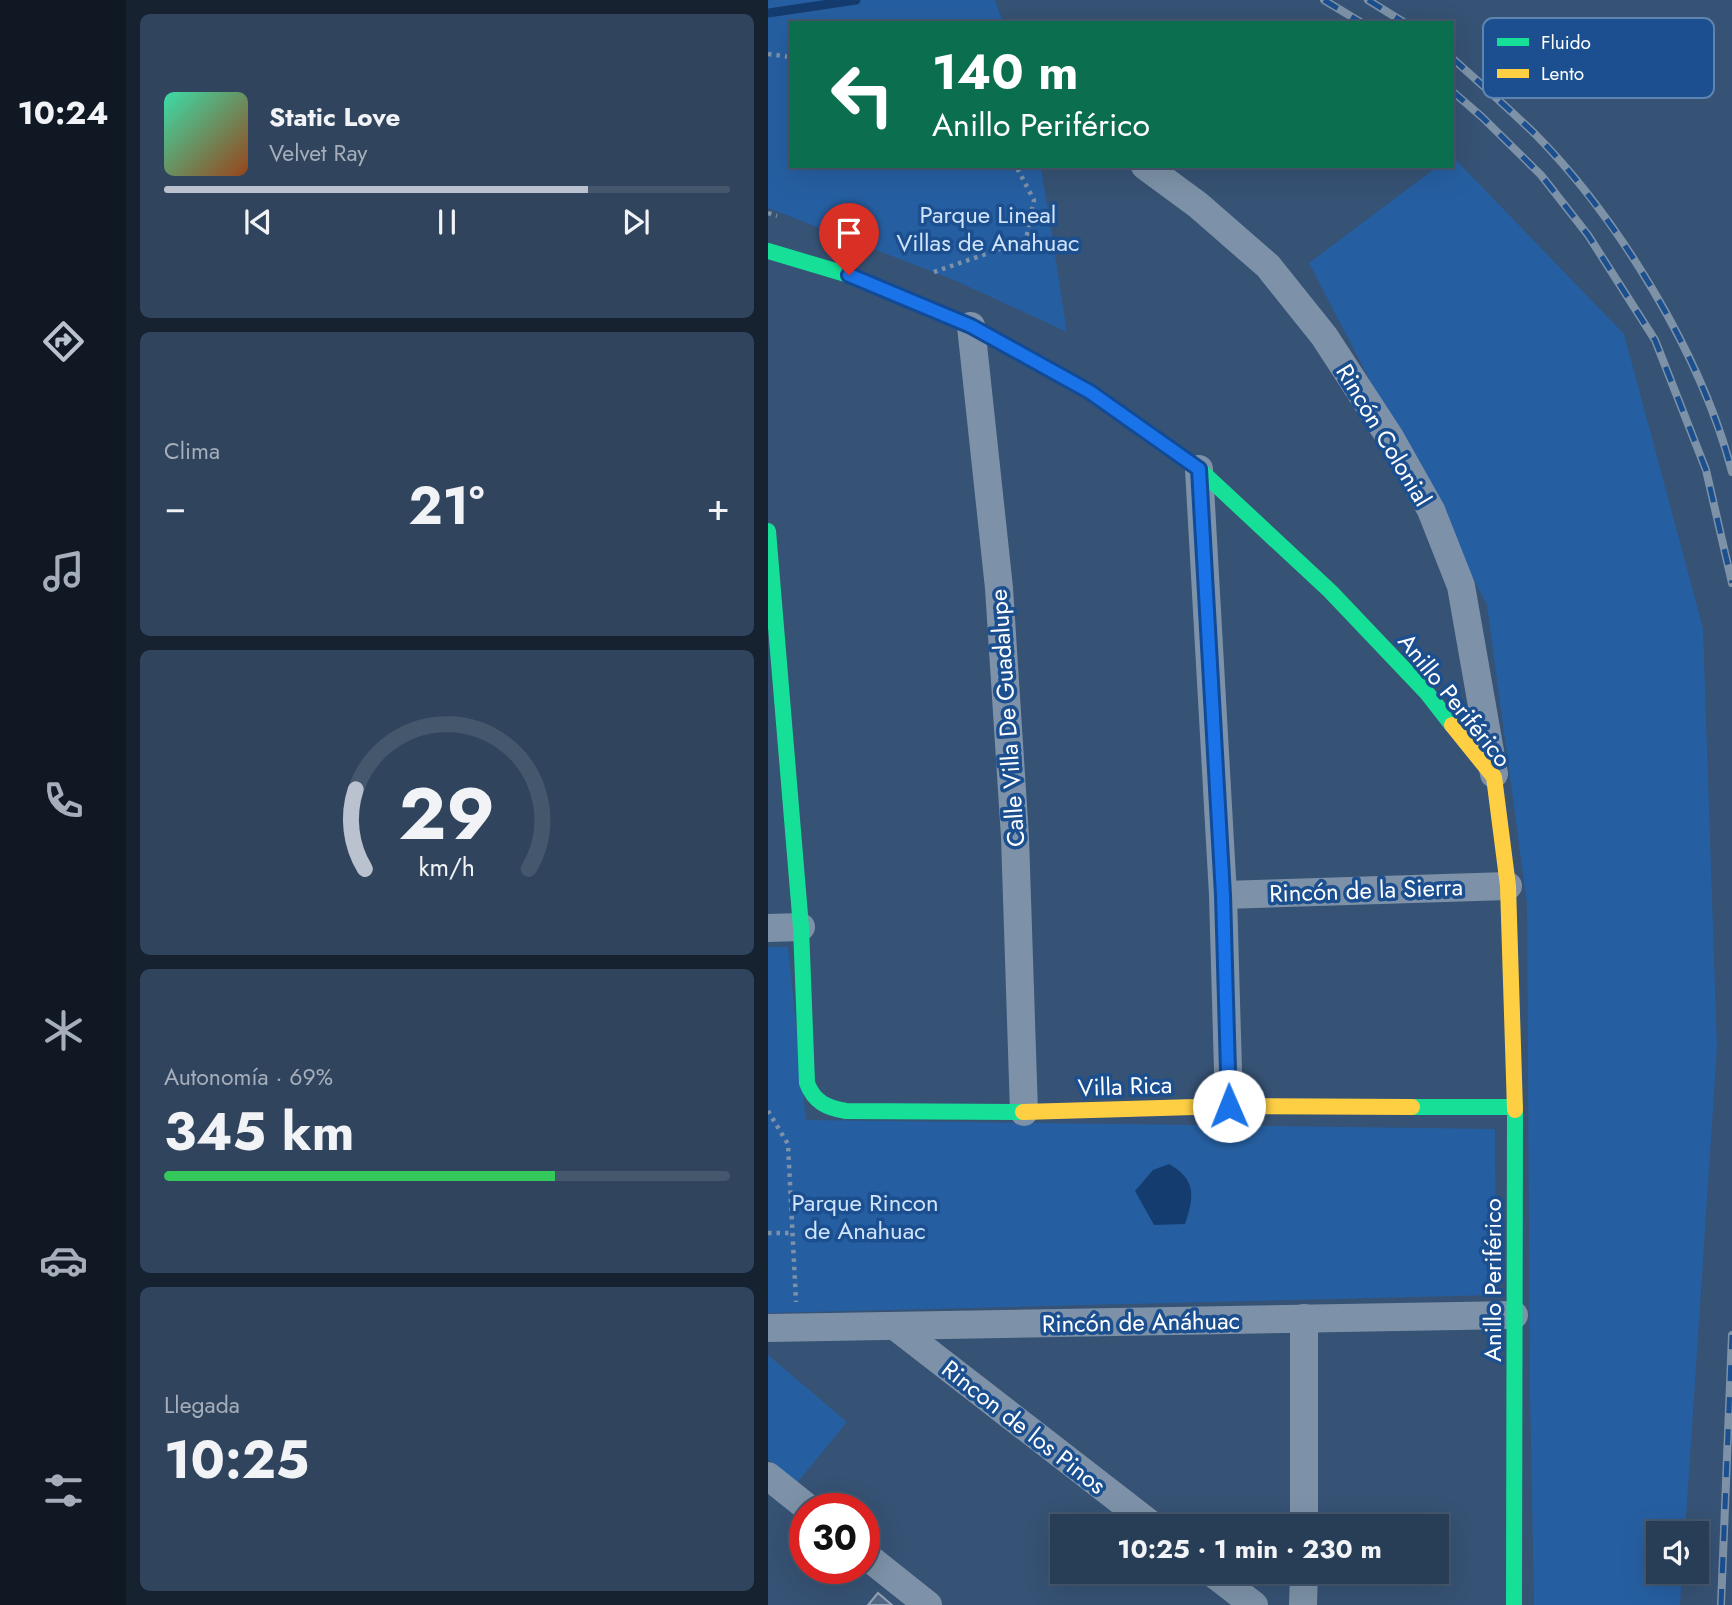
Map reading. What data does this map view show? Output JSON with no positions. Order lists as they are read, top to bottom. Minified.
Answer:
{"streets":{"street":["Rincón Colonial","Anillo Periférico","Calle Villa De Guadalupe","Rincón de la Sierra","Villa Rica","Rincón de Anáhuac","Rincon de los Pinos"]},"crossings":[["Rincón Colonial","Anillo Periférico"],["Anillo Periférico","Calle Villa De Guadalupe"],["Anillo Periférico","Rincón de la Sierra"],["Anillo Periférico","Villa Rica"],["Anillo Periférico","Rincón de Anáhuac"],["Calle Villa De Guadalupe","Villa Rica"],["Rincón de Anáhuac","Rincon de los Pinos"]],"parks":["Parque Lineal Villas de Anahuac","Parque Rincon de Anahuac"],"legend":["Fluido","Lento"],"page":{"tabs":"10:24","turn":["140 m","Anillo Periférico"],"song":["Static Love","Velvet Ray"],"tile":["Clima",["Autonomía · 69%","345 km"],["Llegada","10:25"]],"heat":["−","21°","+"],"limit":"30","trip":"10:25 · 1 min · 230 m","gauge":["29","km/h"]}}
